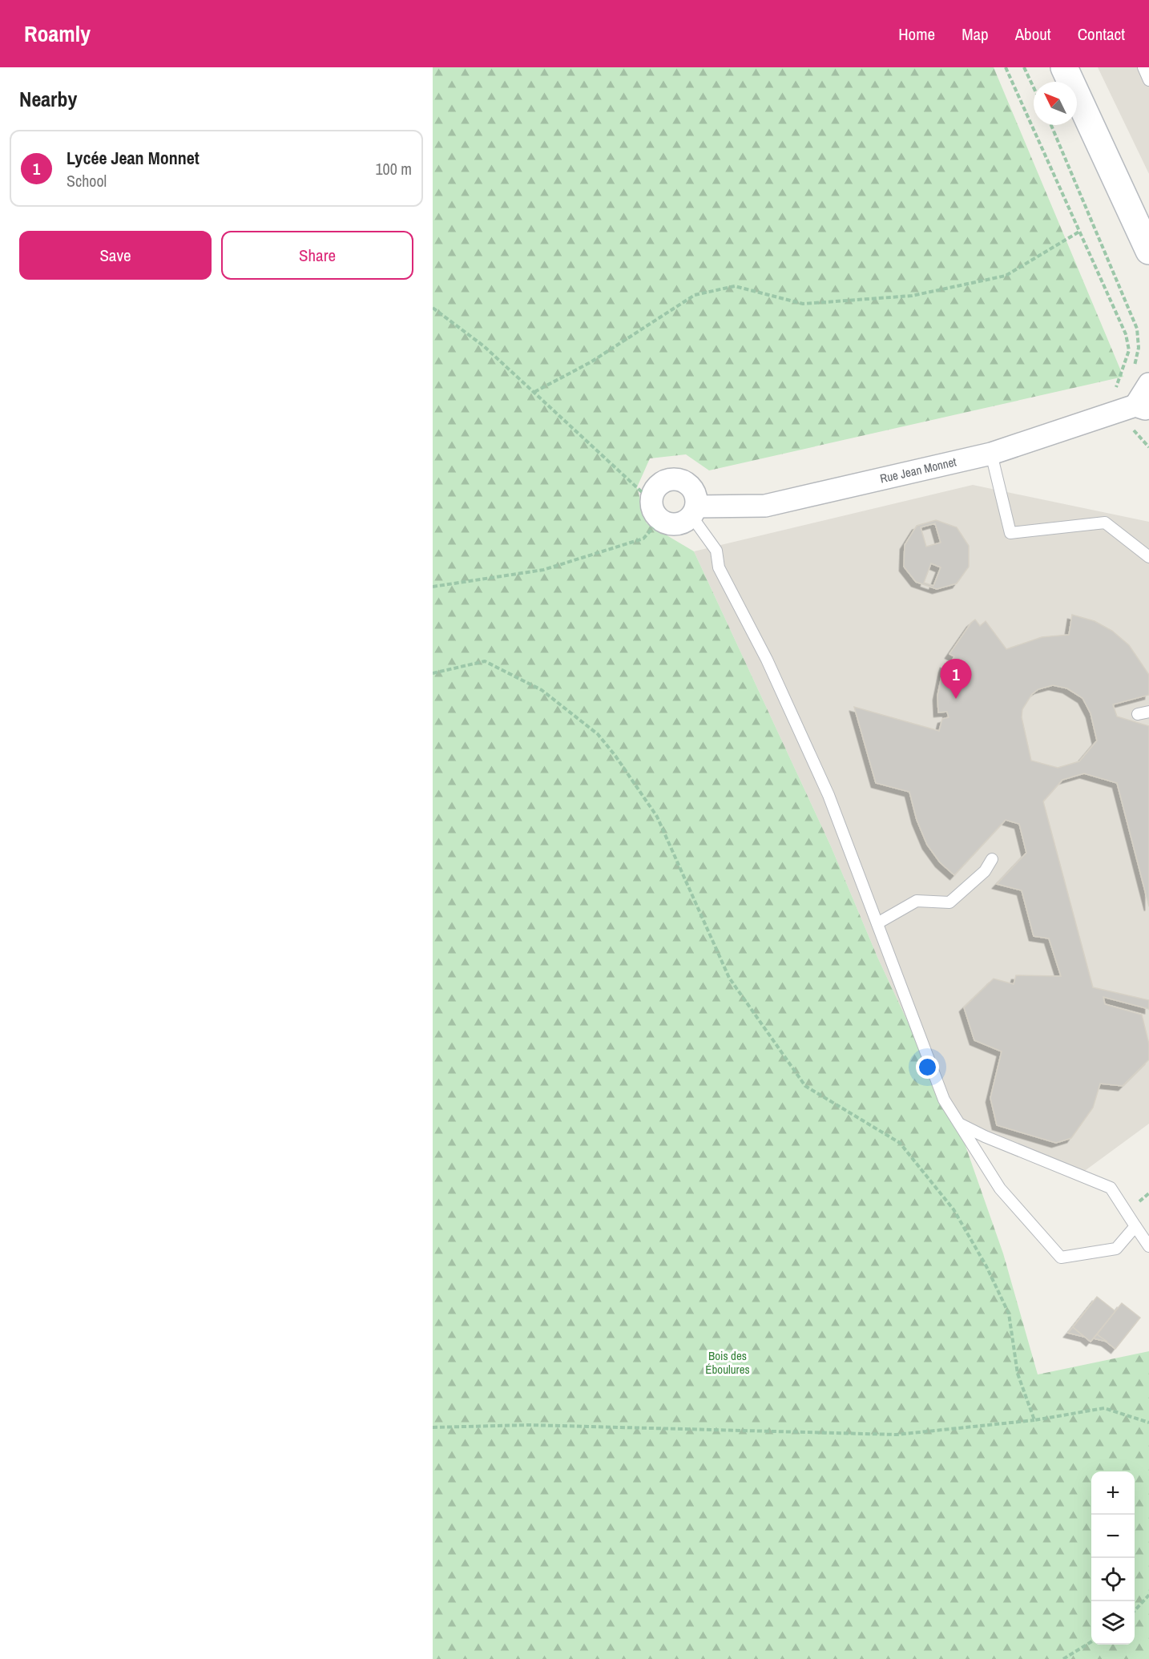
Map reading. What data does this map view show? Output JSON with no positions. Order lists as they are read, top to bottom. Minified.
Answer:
{"streets":{"street":["Rue Jean Monnet"]},"parks":["Bois des Éboulures"],"north":"top left","page":{"header":"Roamly","nav":["Home","Map","About","Contact"],"heading":"Nearby","list":[{"mark":"1","name":"Lycée Jean Monnet","note":"School","value":"100 m"}],"buttons":["Save","Share"],"pins":"1","map_buttons":["+","−"]}}
